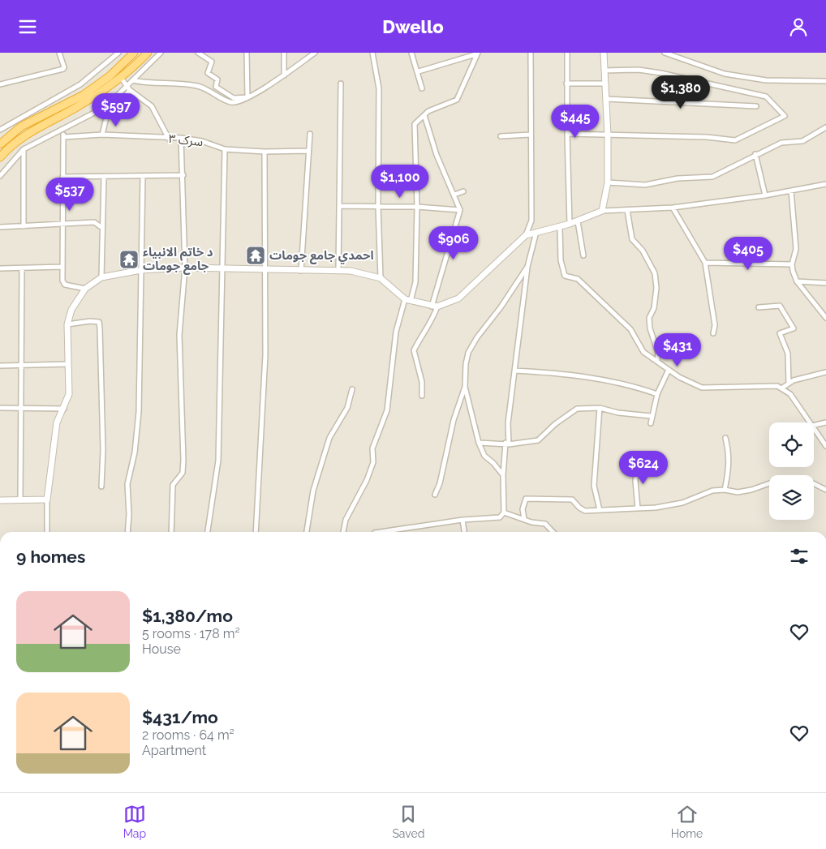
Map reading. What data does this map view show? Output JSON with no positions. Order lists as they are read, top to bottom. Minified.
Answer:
{"streets":{"street":["سرک ۳"]},"places":{"temple":["احمدي جامع جومات","د خاتم الانبیاء جامع جومات"]},"page":{"header":"Dwello","price":["$1,380","$597","$445","$1,100","$537","$906","$405","$431","$624"],"heading":"9 homes","list":[{"name":"$1,380/mo","note":"5 rooms · 178 m² · House"},{"name":"$431/mo","note":"2 rooms · 64 m² · Apartment"}],"tabs":["Map","Saved","Home"]}}
